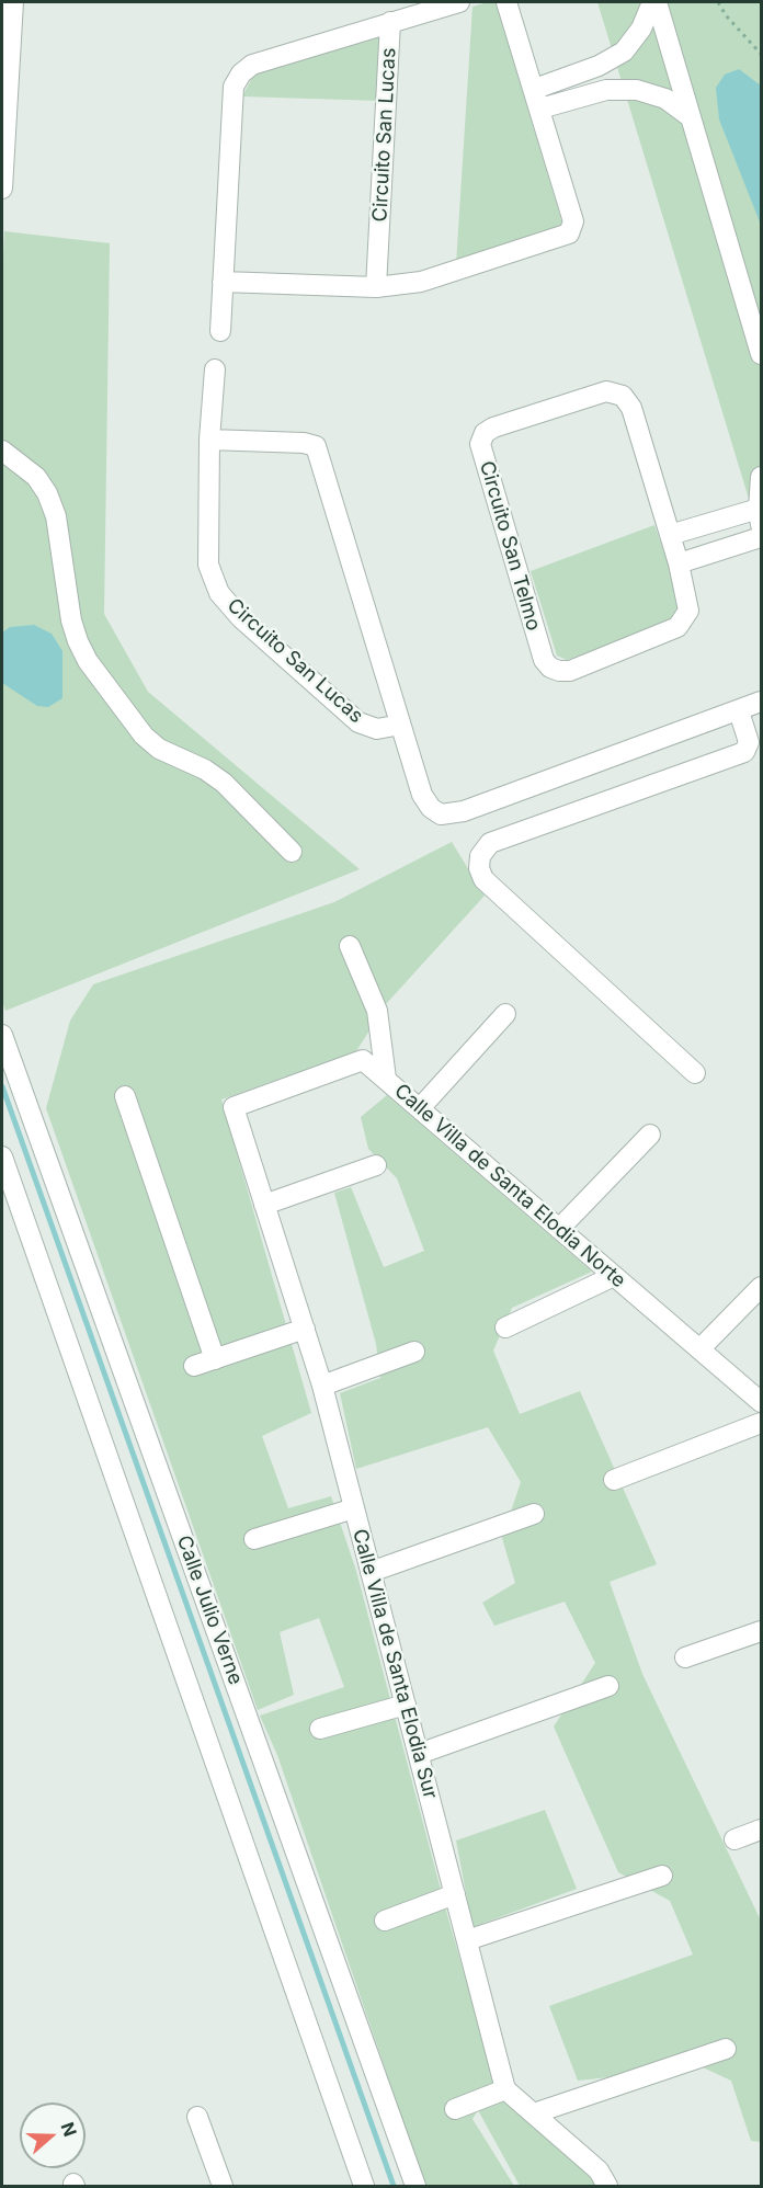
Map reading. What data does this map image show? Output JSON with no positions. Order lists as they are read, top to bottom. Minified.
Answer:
{"streets":{"street":["Circuito San Lucas","Circuito San Telmo","Calle Villa de Santa Elodia Norte","Calle Julio Verne","Calle Villa de Santa Elodia Sur"]},"crossings":[["Calle Villa de Santa Elodia Norte","Calle Villa de Santa Elodia Sur"]],"north":"right"}
